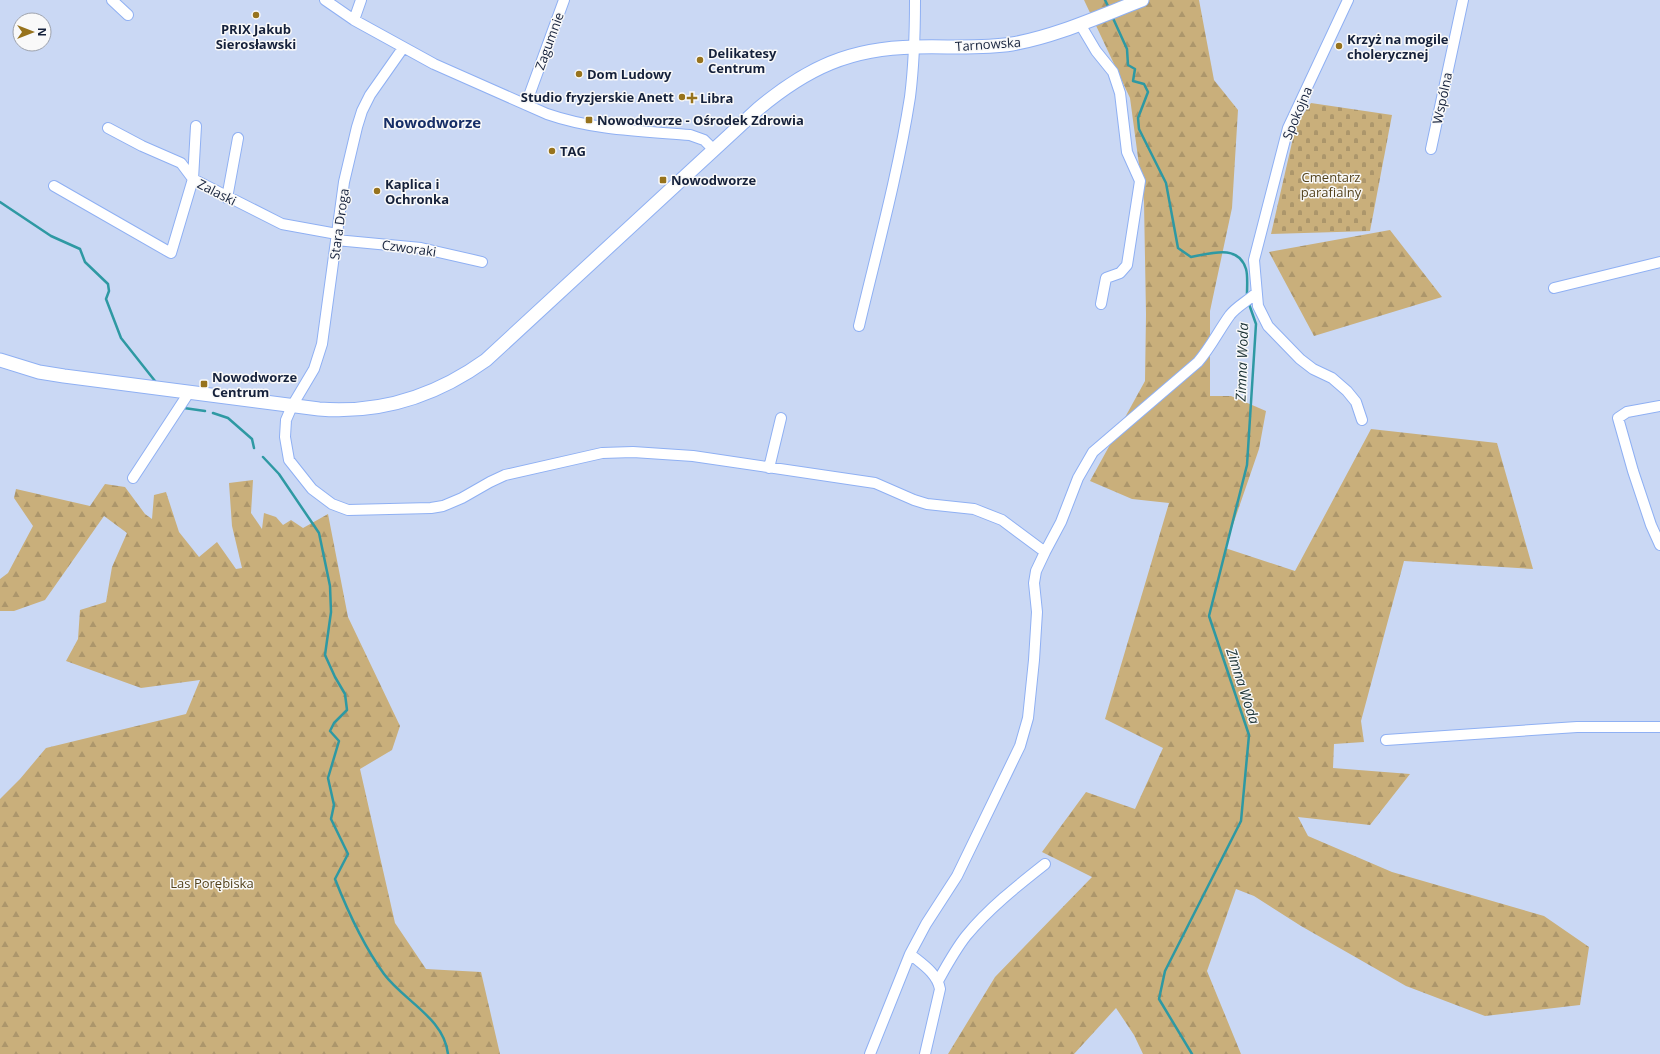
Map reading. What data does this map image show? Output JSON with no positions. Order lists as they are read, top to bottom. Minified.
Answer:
{"streets":{"main road":["Tarnowska"],"street":["Zagumnie","Wspólna","Spokojna","Zalaski","Stara Droga","Czworaki"]},"crossings":[["Tarnowska","Stara Droga"],["Zalaski","Stara Droga"],["Zalaski","Czworaki"],["Stara Droga","Czworaki"]],"districts":["Nowodworze"],"water":["Zimna Woda"],"parks":["Cmentarz parafialny","Las Porębiska"],"places":{"other":["PRIX Jakub Sierosławski","Krzyż na mogile cholerycznej","Delikatesy Centrum","Dom Ludowy","Studio fryzjerskie Anett","TAG","Kaplica i Ochronka"],"health":["Libra"],"transit":["Nowodworze - Ośrodek Zdrowia","Nowodworze","Nowodworze Centrum"]},"north":"right"}
